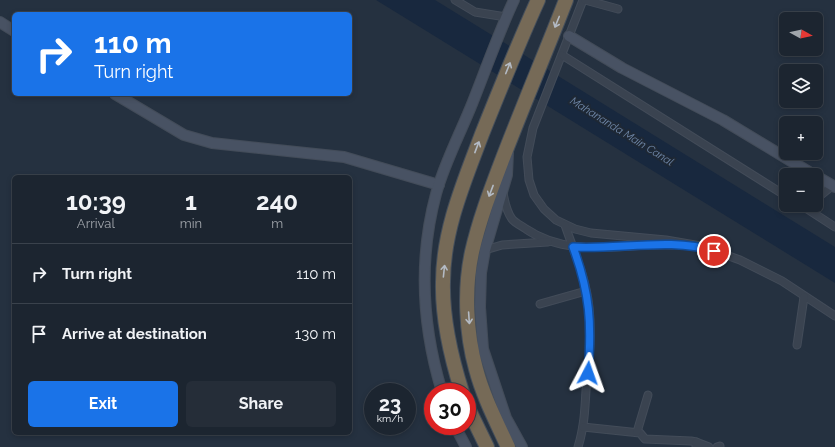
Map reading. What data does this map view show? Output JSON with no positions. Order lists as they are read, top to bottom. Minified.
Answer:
{"water":["Mahananda Main Canal"],"north":"right","page":{"map_buttons":["+","−"],"turn":["110 m","Turn right"],"eta":["10:39","Arrival","1","min","240","m"],"list":[{"name":"Turn right","value":"110 m"},{"name":"Arrive at destination","value":"130 m"}],"buttons":["Exit","Share"],"speed":"23 km/h","limit":"30"}}
